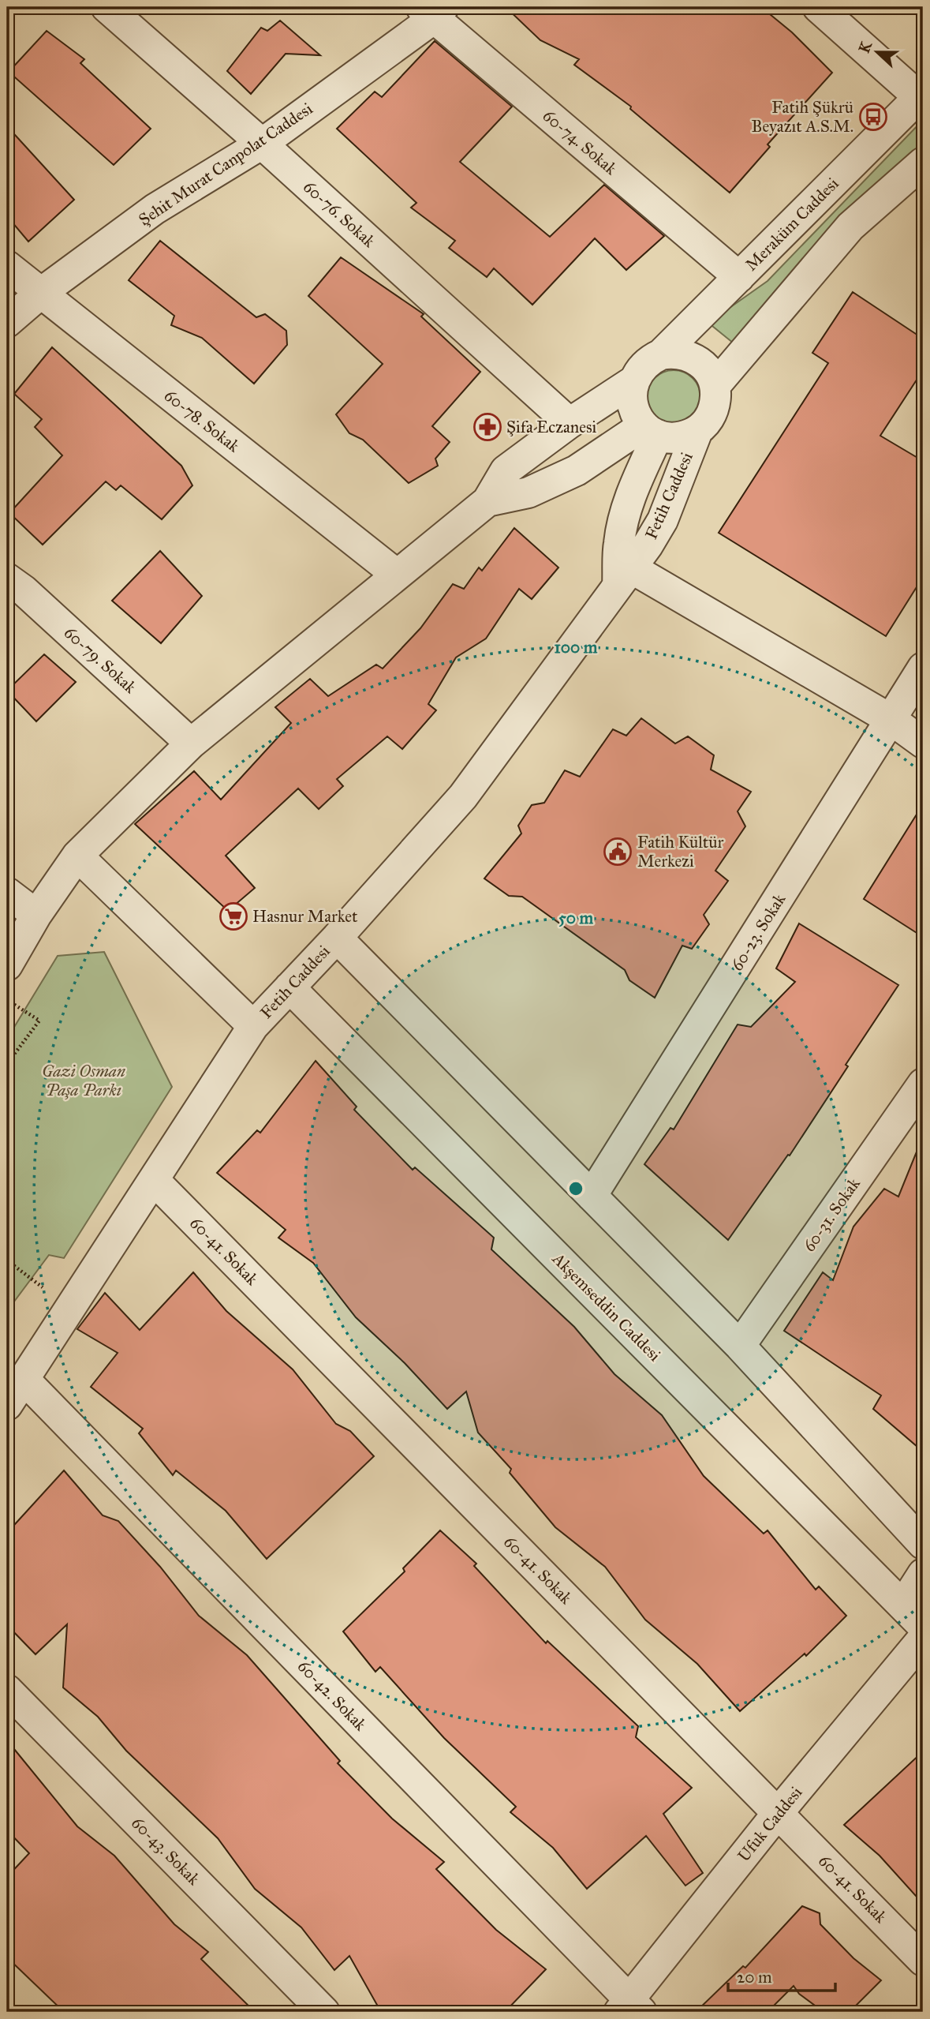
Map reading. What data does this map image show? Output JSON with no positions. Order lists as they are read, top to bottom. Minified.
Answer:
{"streets":{"street":["60-74. Sokak","Şehit Murat Canpolat Caddesi","60-76. Sokak","Meraküm Caddesi","60-78. Sokak","Fetih Caddesi","60-79. Sokak","60-23. Sokak","60-31. Sokak","60-41. Sokak","Akşemseddin Caddesi","60-42. Sokak","Ufuk Caddesi","60-43. Sokak"]},"crossings":[["60-74. Sokak","Şehit Murat Canpolat Caddesi"],["60-74. Sokak","Meraküm Caddesi"],["Şehit Murat Canpolat Caddesi","60-76. Sokak"],["Şehit Murat Canpolat Caddesi","60-78. Sokak"],["60-76. Sokak","Meraküm Caddesi"],["Meraküm Caddesi","Fetih Caddesi"],["Fetih Caddesi","60-41. Sokak"],["Fetih Caddesi","Akşemseddin Caddesi"],["Fetih Caddesi","60-42. Sokak"],["60-41. Sokak","Ufuk Caddesi"],["60-42. Sokak","Ufuk Caddesi"]],"parks":["Gazi Osman Paşa Parkı"],"places":{"bus stop":["Fatih Şükrü Beyazıt A.S.M."],"pharmacy":["Şifa Eczanesi"],"public building":["Fatih Kültür Merkezi"],"supermarket":["Hasnur Market"]},"scale_bar":"20 m","north":"left","rings":["100 m","50 m"]}
